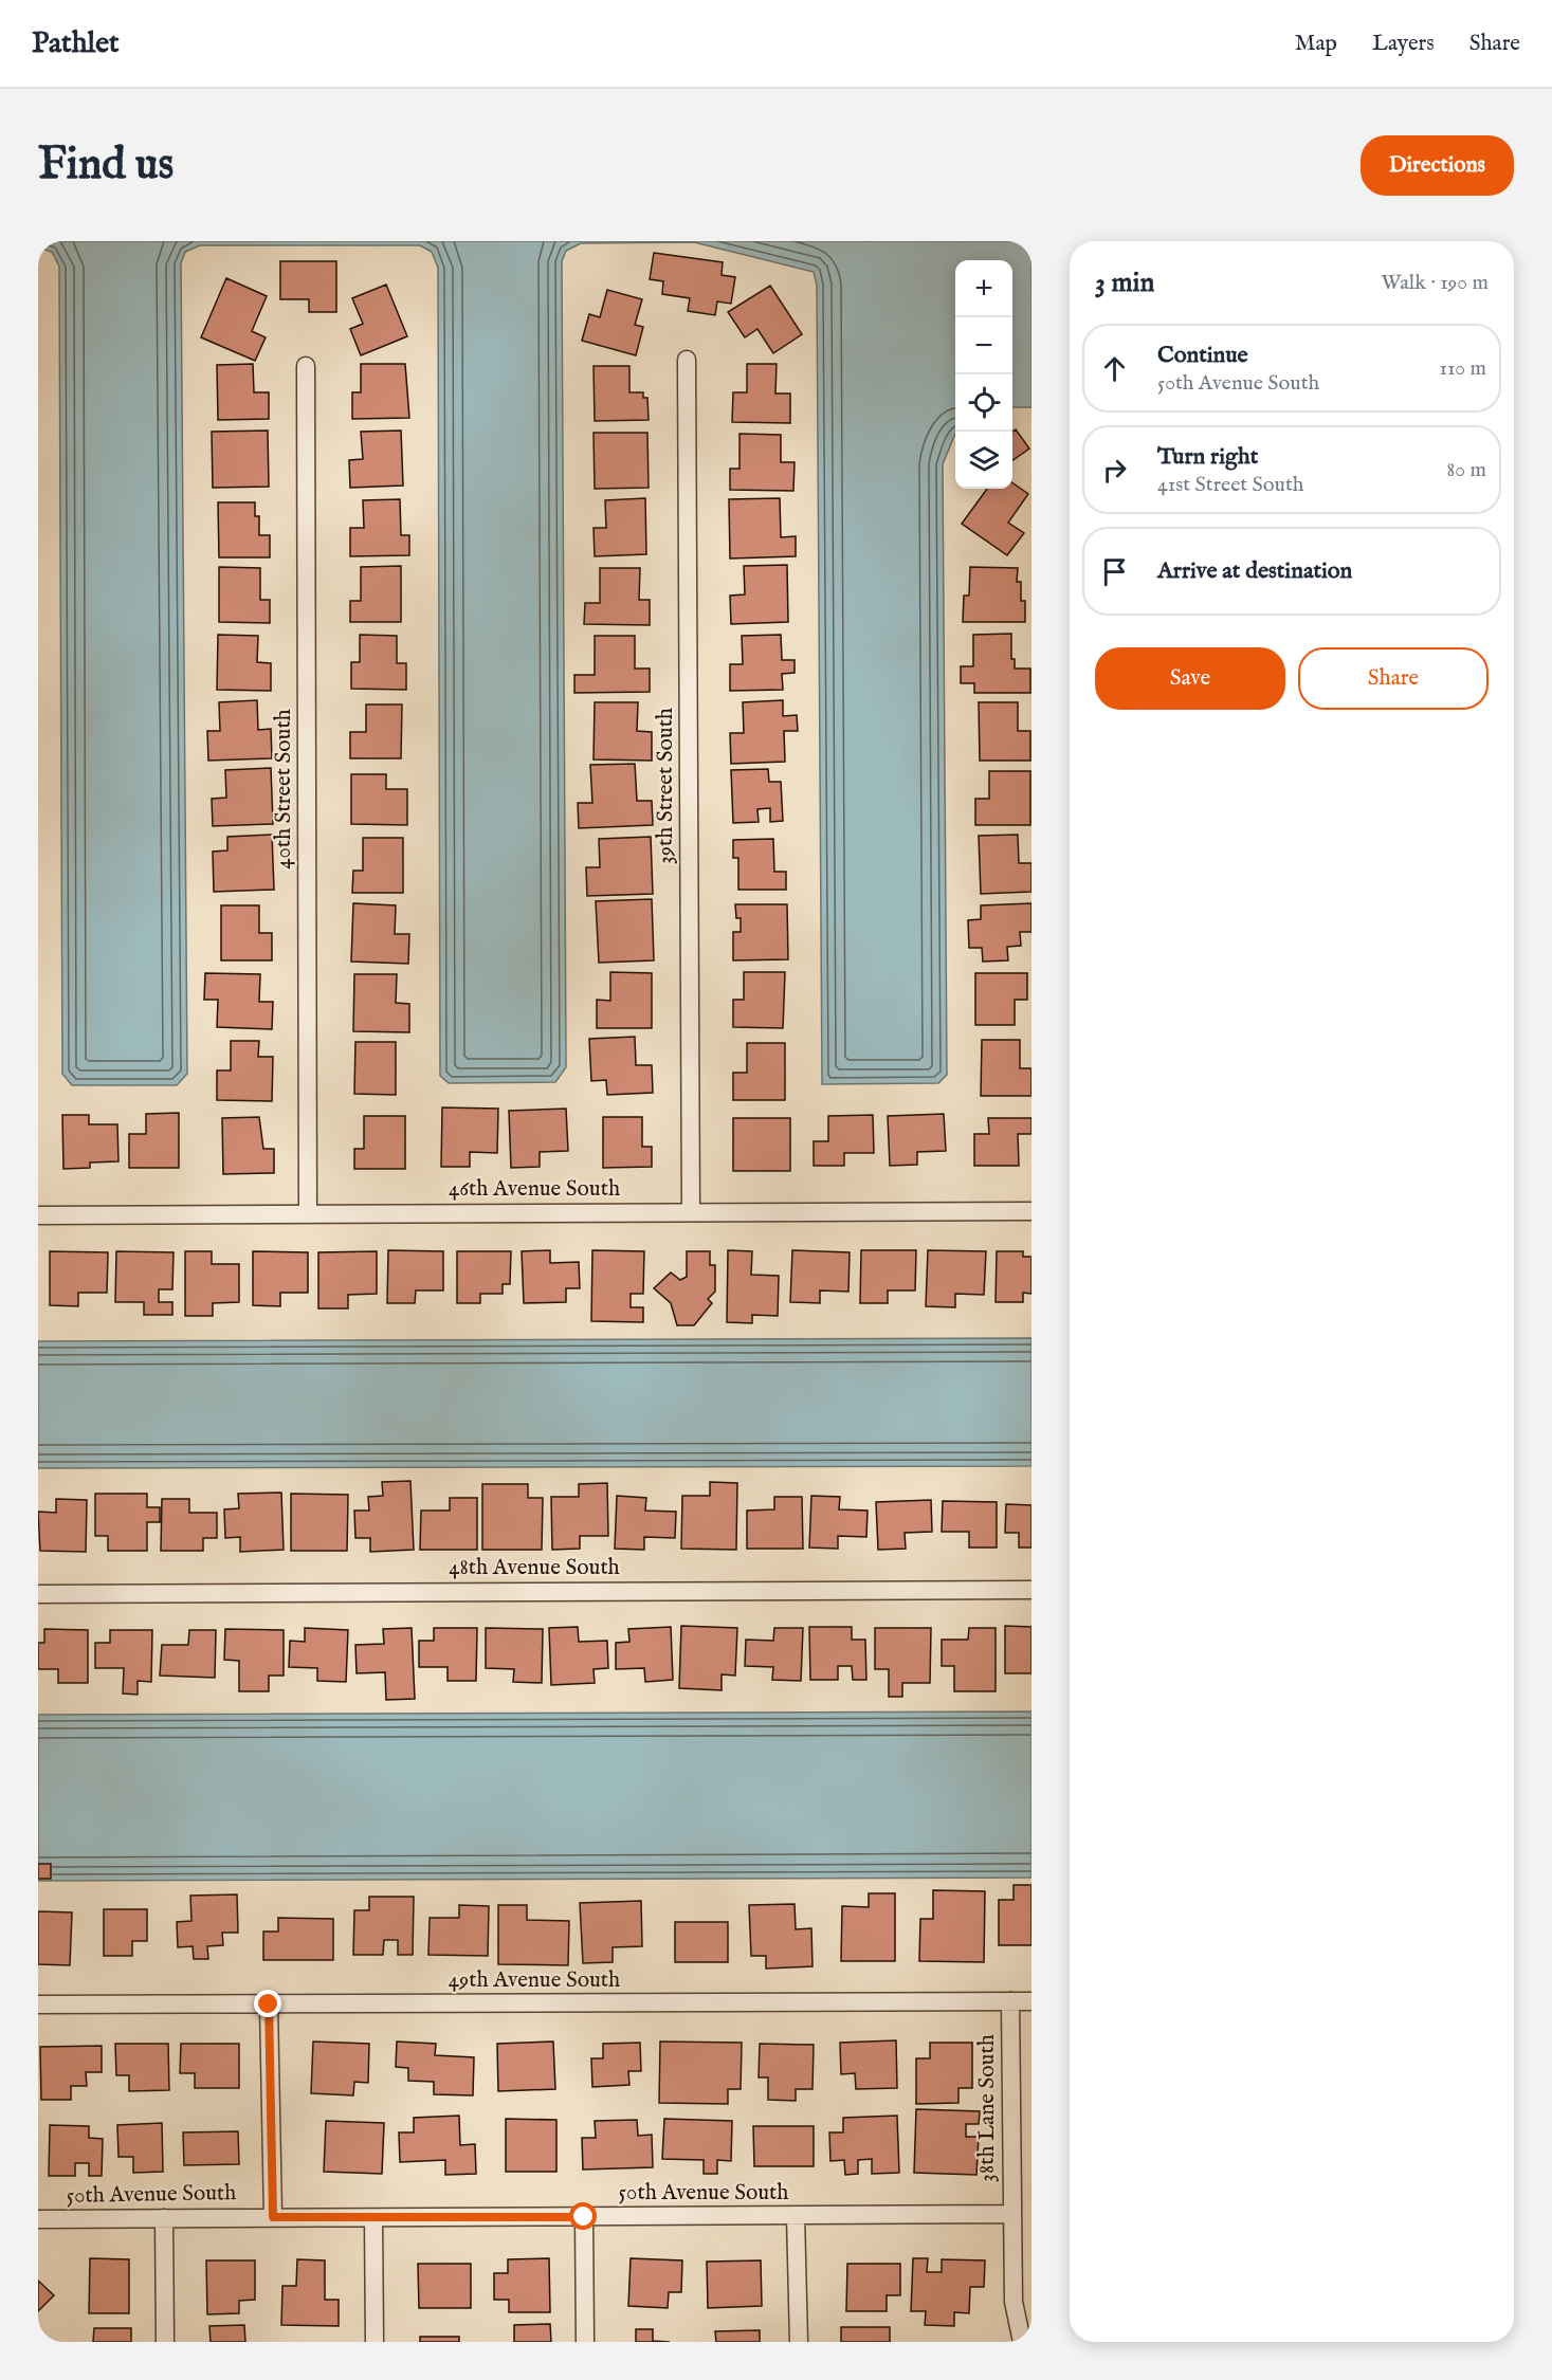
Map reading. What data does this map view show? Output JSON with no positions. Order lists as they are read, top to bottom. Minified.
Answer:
{"streets":{"street":["39th Street South","40th Street South","46th Avenue South","48th Avenue South","49th Avenue South","38th Lane South","50th Avenue South"]},"crossings":[["39th Street South","46th Avenue South"],["40th Street South","46th Avenue South"],["49th Avenue South","38th Lane South"],["38th Lane South","50th Avenue South"]],"page":{"header":"Pathlet","nav":["Map","Layers","Share"],"buttons":["Directions",["Save","Share"]],"title":"Find us","heading":["3 min","Walk · 190 m"],"map_buttons":["+","−"],"list":[["Continue","50th Avenue South","110 m"],["Turn right","41st Street South","80 m"],"Arrive at destination"]}}
